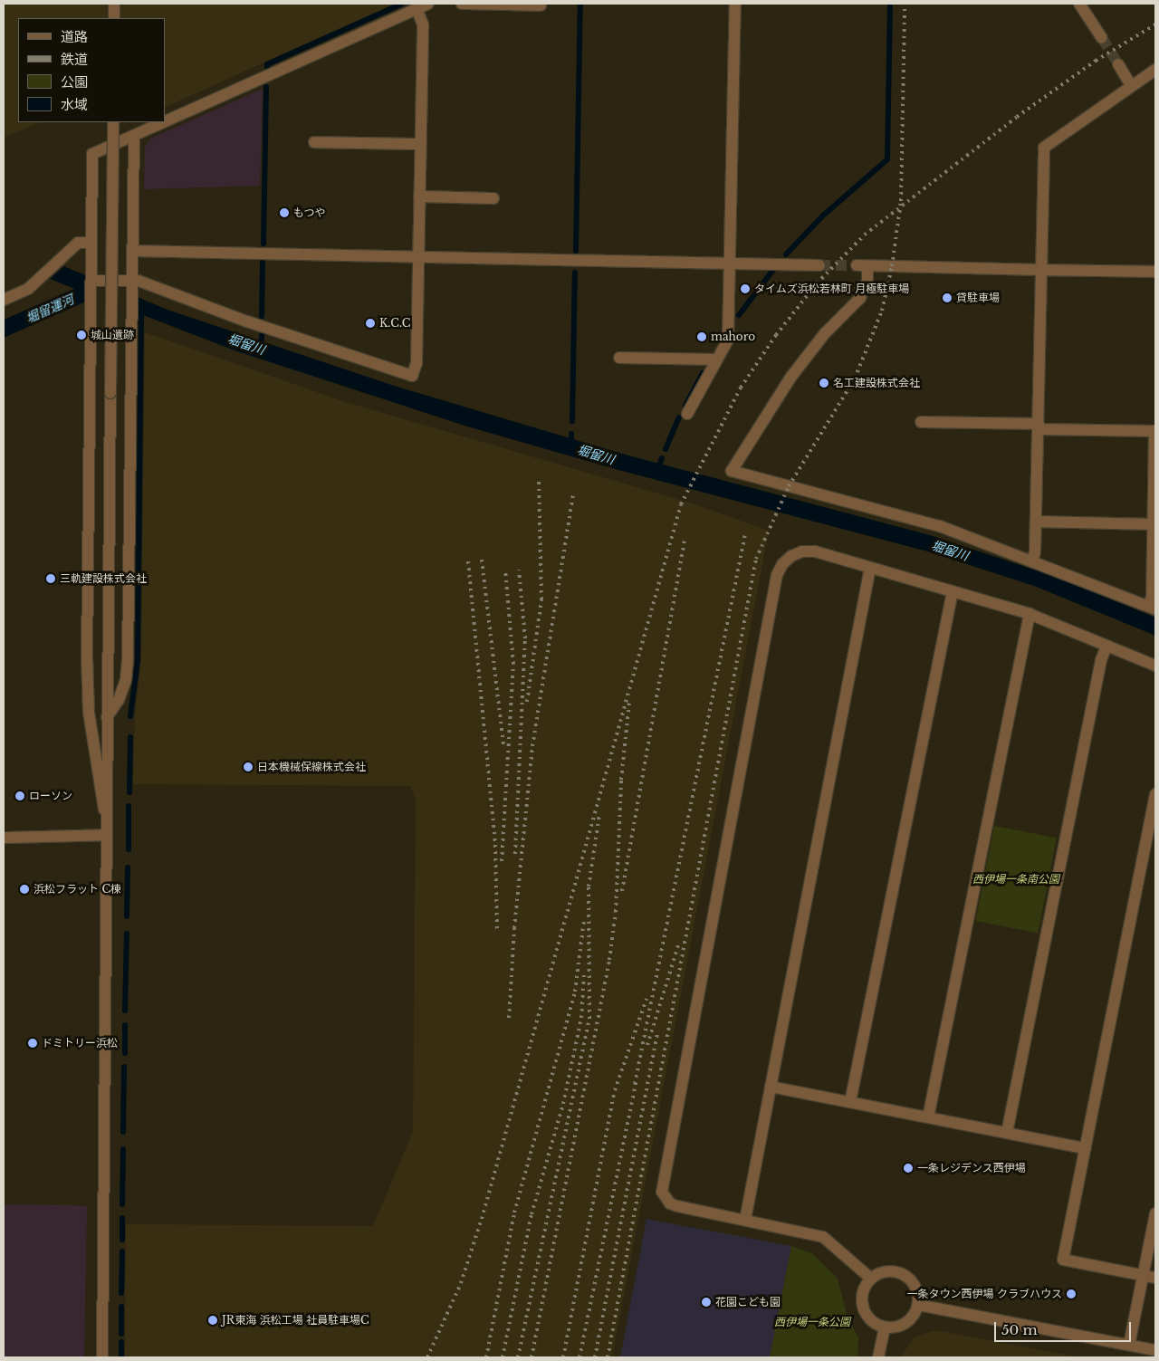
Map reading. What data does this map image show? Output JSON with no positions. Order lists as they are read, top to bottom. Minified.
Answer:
{"water":["堀留運河","堀留川"],"parks":["西伊場一条南公園","西伊場一条公園"],"places":["もつや","タイムズ浜松若林町 月極駐車場","貸駐車場","K.C.C","城山遺跡","mahoro","名工建設株式会社","三軌建設株式会社","日本機械保線株式会社","ローソン","浜松フラット C棟","ドミトリー浜松","一条レジデンス西伊場","一条タウン西伊場 クラブハウス","花園こども園","JR東海 浜松工場 社員駐車場C"],"legend":["道路","鉄道","公園","水域"],"scale_bar":"50 m"}
